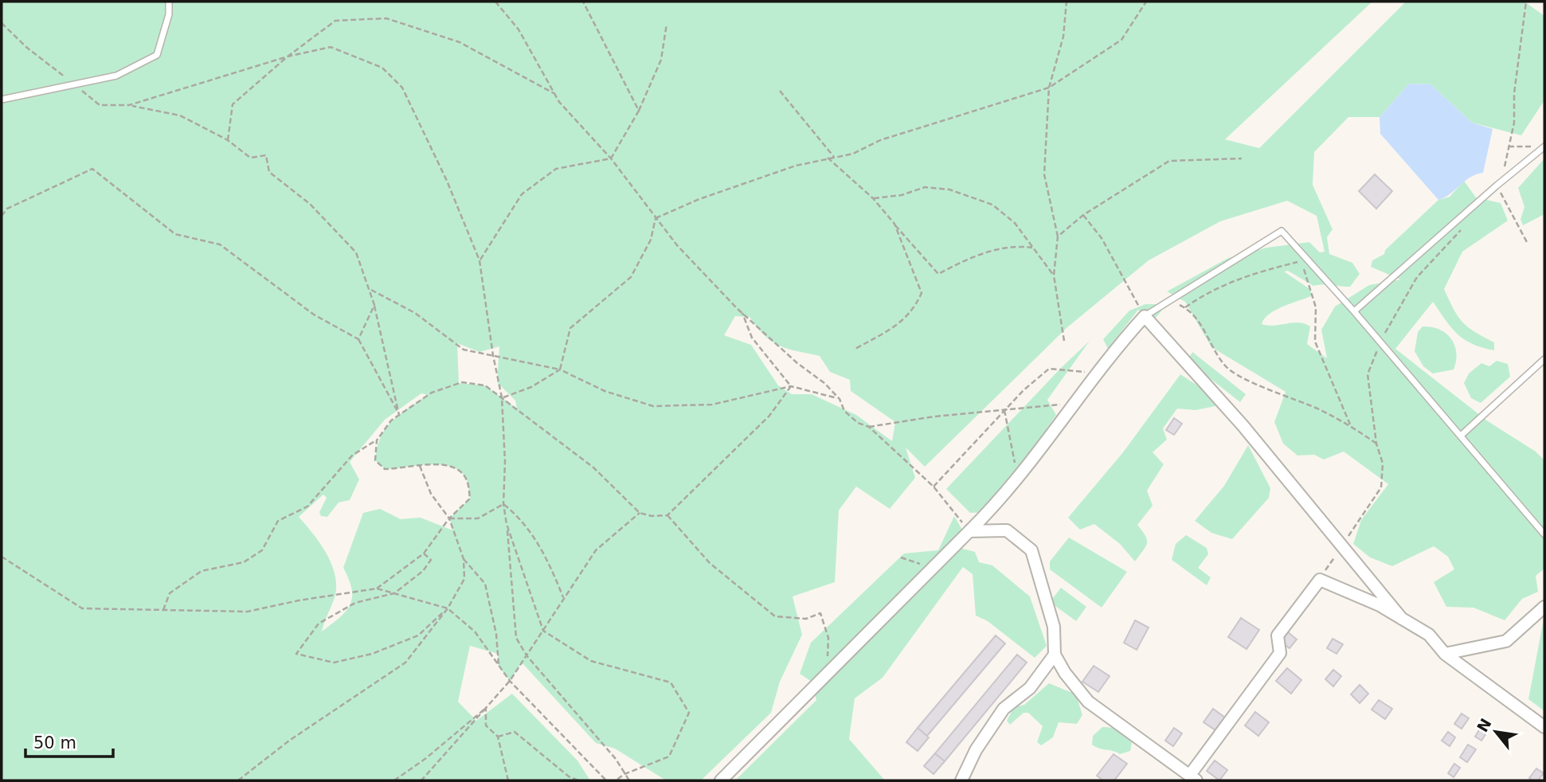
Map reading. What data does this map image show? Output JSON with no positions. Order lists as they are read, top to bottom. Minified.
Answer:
{"scale_bar":"50 m","north":"top left"}
